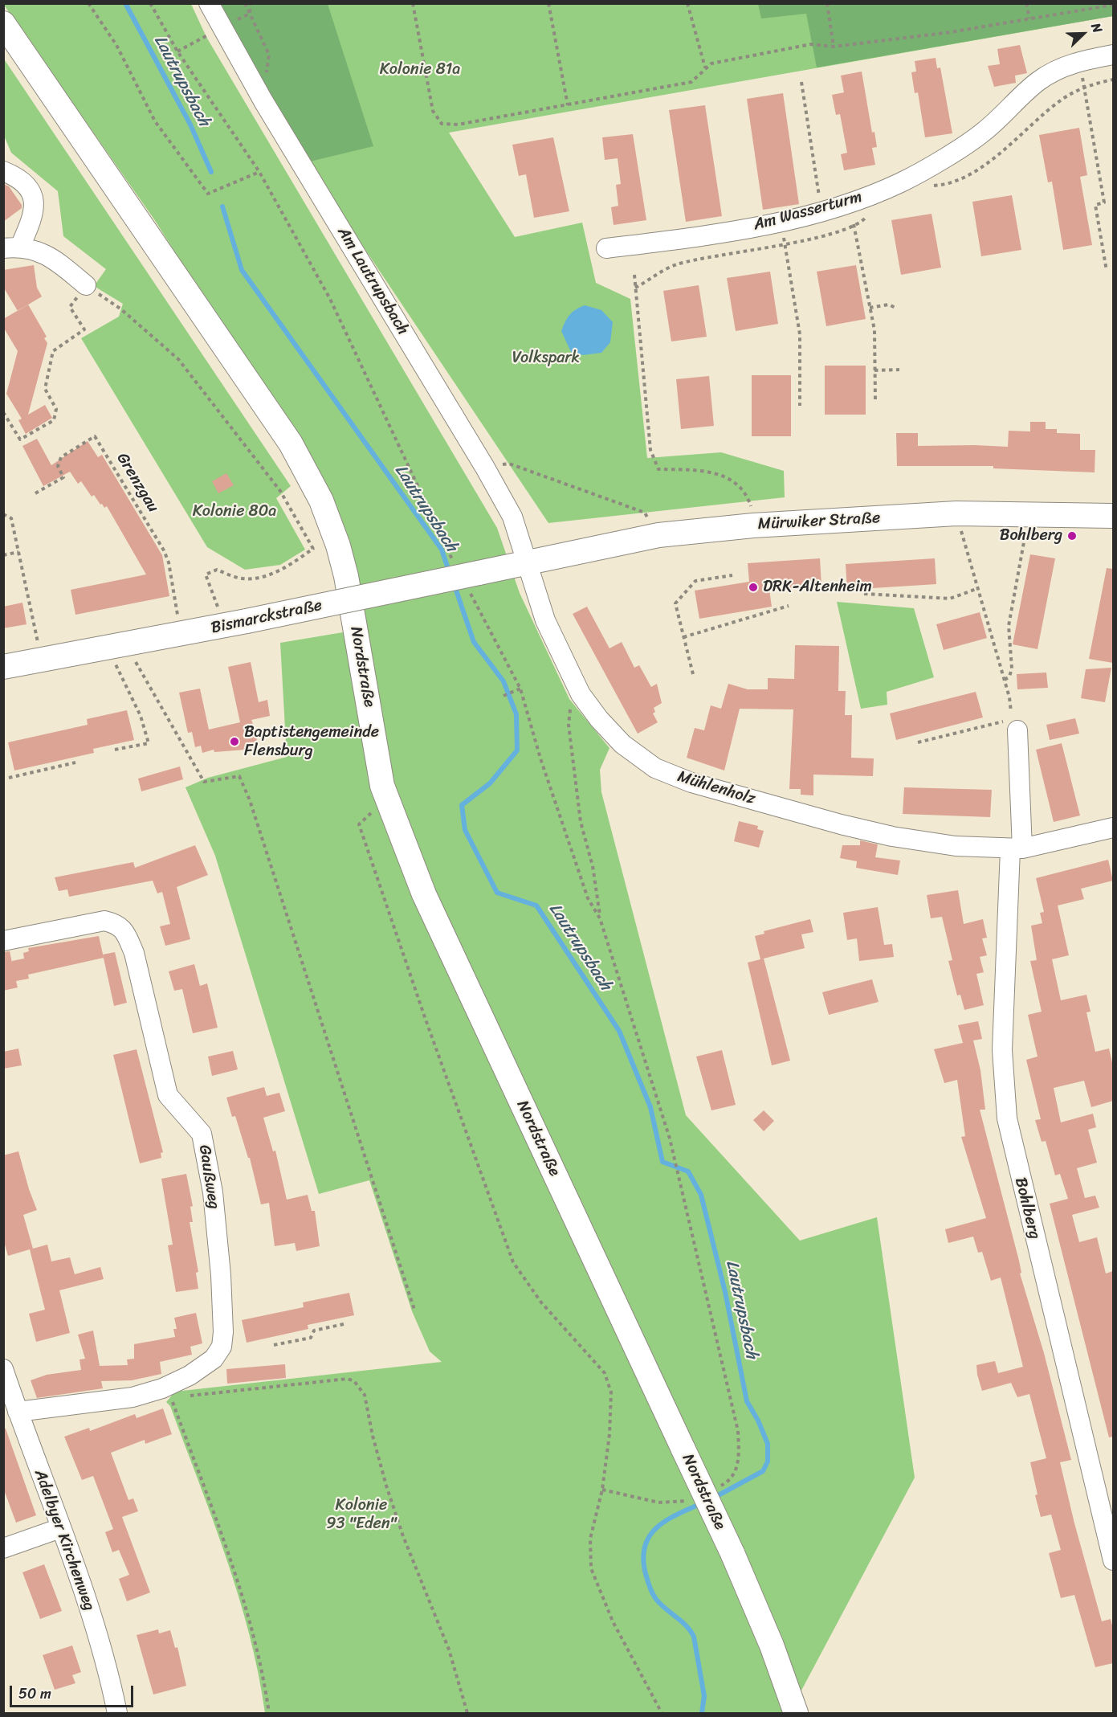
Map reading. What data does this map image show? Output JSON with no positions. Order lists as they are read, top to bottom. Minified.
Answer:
{"streets":{"main road":["Mürwiker Straße","Bismarckstraße","Nordstraße"],"street":["Am Wasserturm","Am Lautrupsbach","Mühlenholz","Gaußweg","Bohlberg","Adelbyer Kirchenweg"],"path":["Grenzgau"]},"crossings":[["Am Lautrupsbach","Mürwiker Straße"],["Am Lautrupsbach","Bismarckstraße"],["Am Lautrupsbach","Mühlenholz"],["Grenzgau","Bismarckstraße"],["Mürwiker Straße","Bismarckstraße"],["Mürwiker Straße","Mühlenholz"],["Bismarckstraße","Mühlenholz"],["Mühlenholz","Bohlberg"],["Gaußweg","Adelbyer Kirchenweg"]],"water":["Lautrupsbach"],"parks":["Kolonie 81a","Volkspark","Kolonie 80a","Kolonie 93 \"Eden\""],"places":["Bohlberg","DRK-Altenheim","Baptistengemeinde Flensburg"],"scale_bar":"50 m","north":"top right"}
